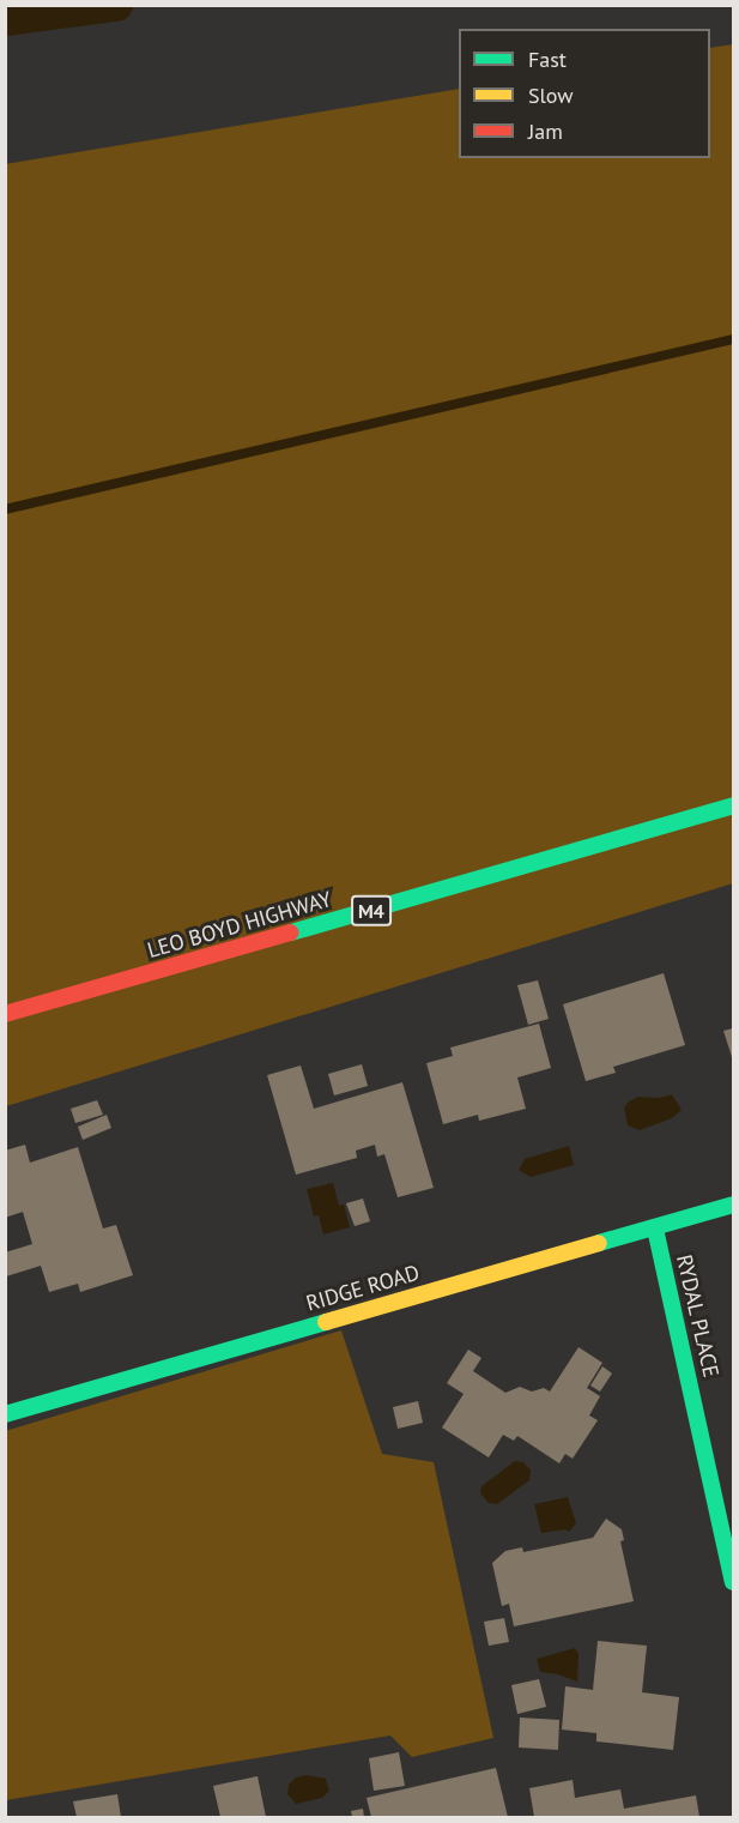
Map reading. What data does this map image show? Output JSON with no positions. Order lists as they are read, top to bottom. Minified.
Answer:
{"streets":{"main road":["M4","LEO BOYD HIGHWAY","RIDGE ROAD","RYDAL PLACE"]},"crossings":[["RIDGE ROAD","RYDAL PLACE"]],"legend":["Fast","Slow","Jam"]}
